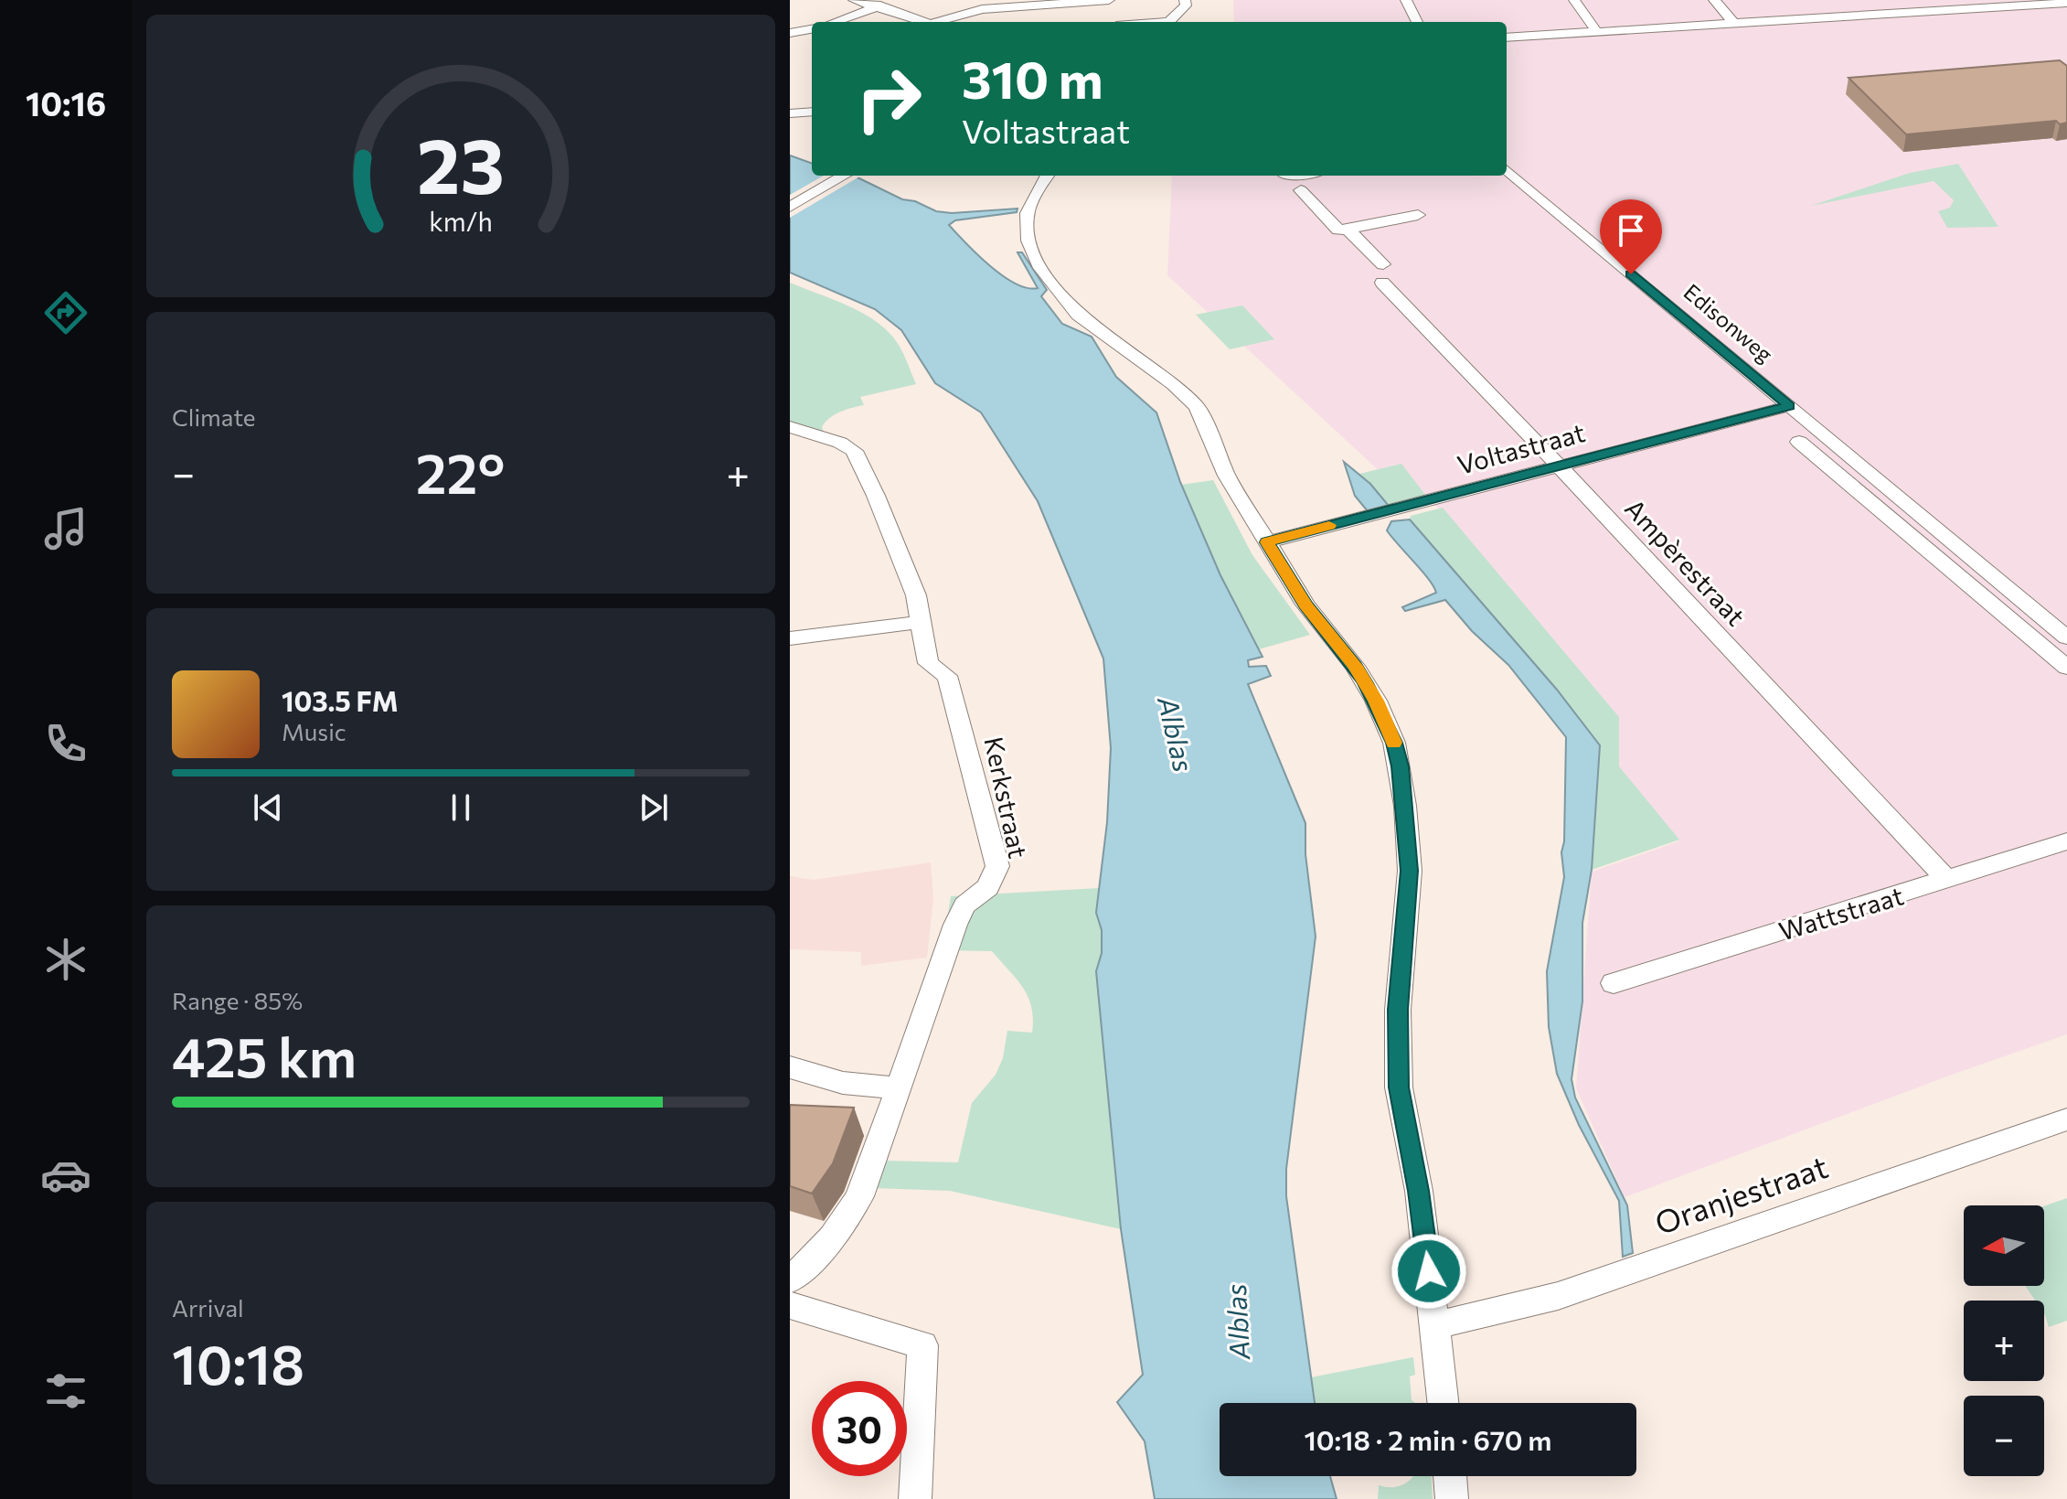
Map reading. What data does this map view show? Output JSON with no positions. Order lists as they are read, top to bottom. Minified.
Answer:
{"streets":{"street":["Edisonweg","Voltastraat","Ampèrestraat","Kerkstraat","Wattstraat","Oranjestraat"]},"crossings":[["Edisonweg","Voltastraat"],["Voltastraat","Ampèrestraat"],["Ampèrestraat","Wattstraat"]],"water":["Alblas"],"north":"left","page":{"tabs":"10:16","turn":["310 m","Voltastraat"],"tile":["Climate",["Range · 85%","425 km"],["Arrival","10:18"]],"heat":["−","22°","+"],"song":["103.5 FM","Music"],"map_buttons":["+","−"],"limit":"30","trip":"10:18 · 2 min · 670 m","gauge":["23","km/h"]}}
